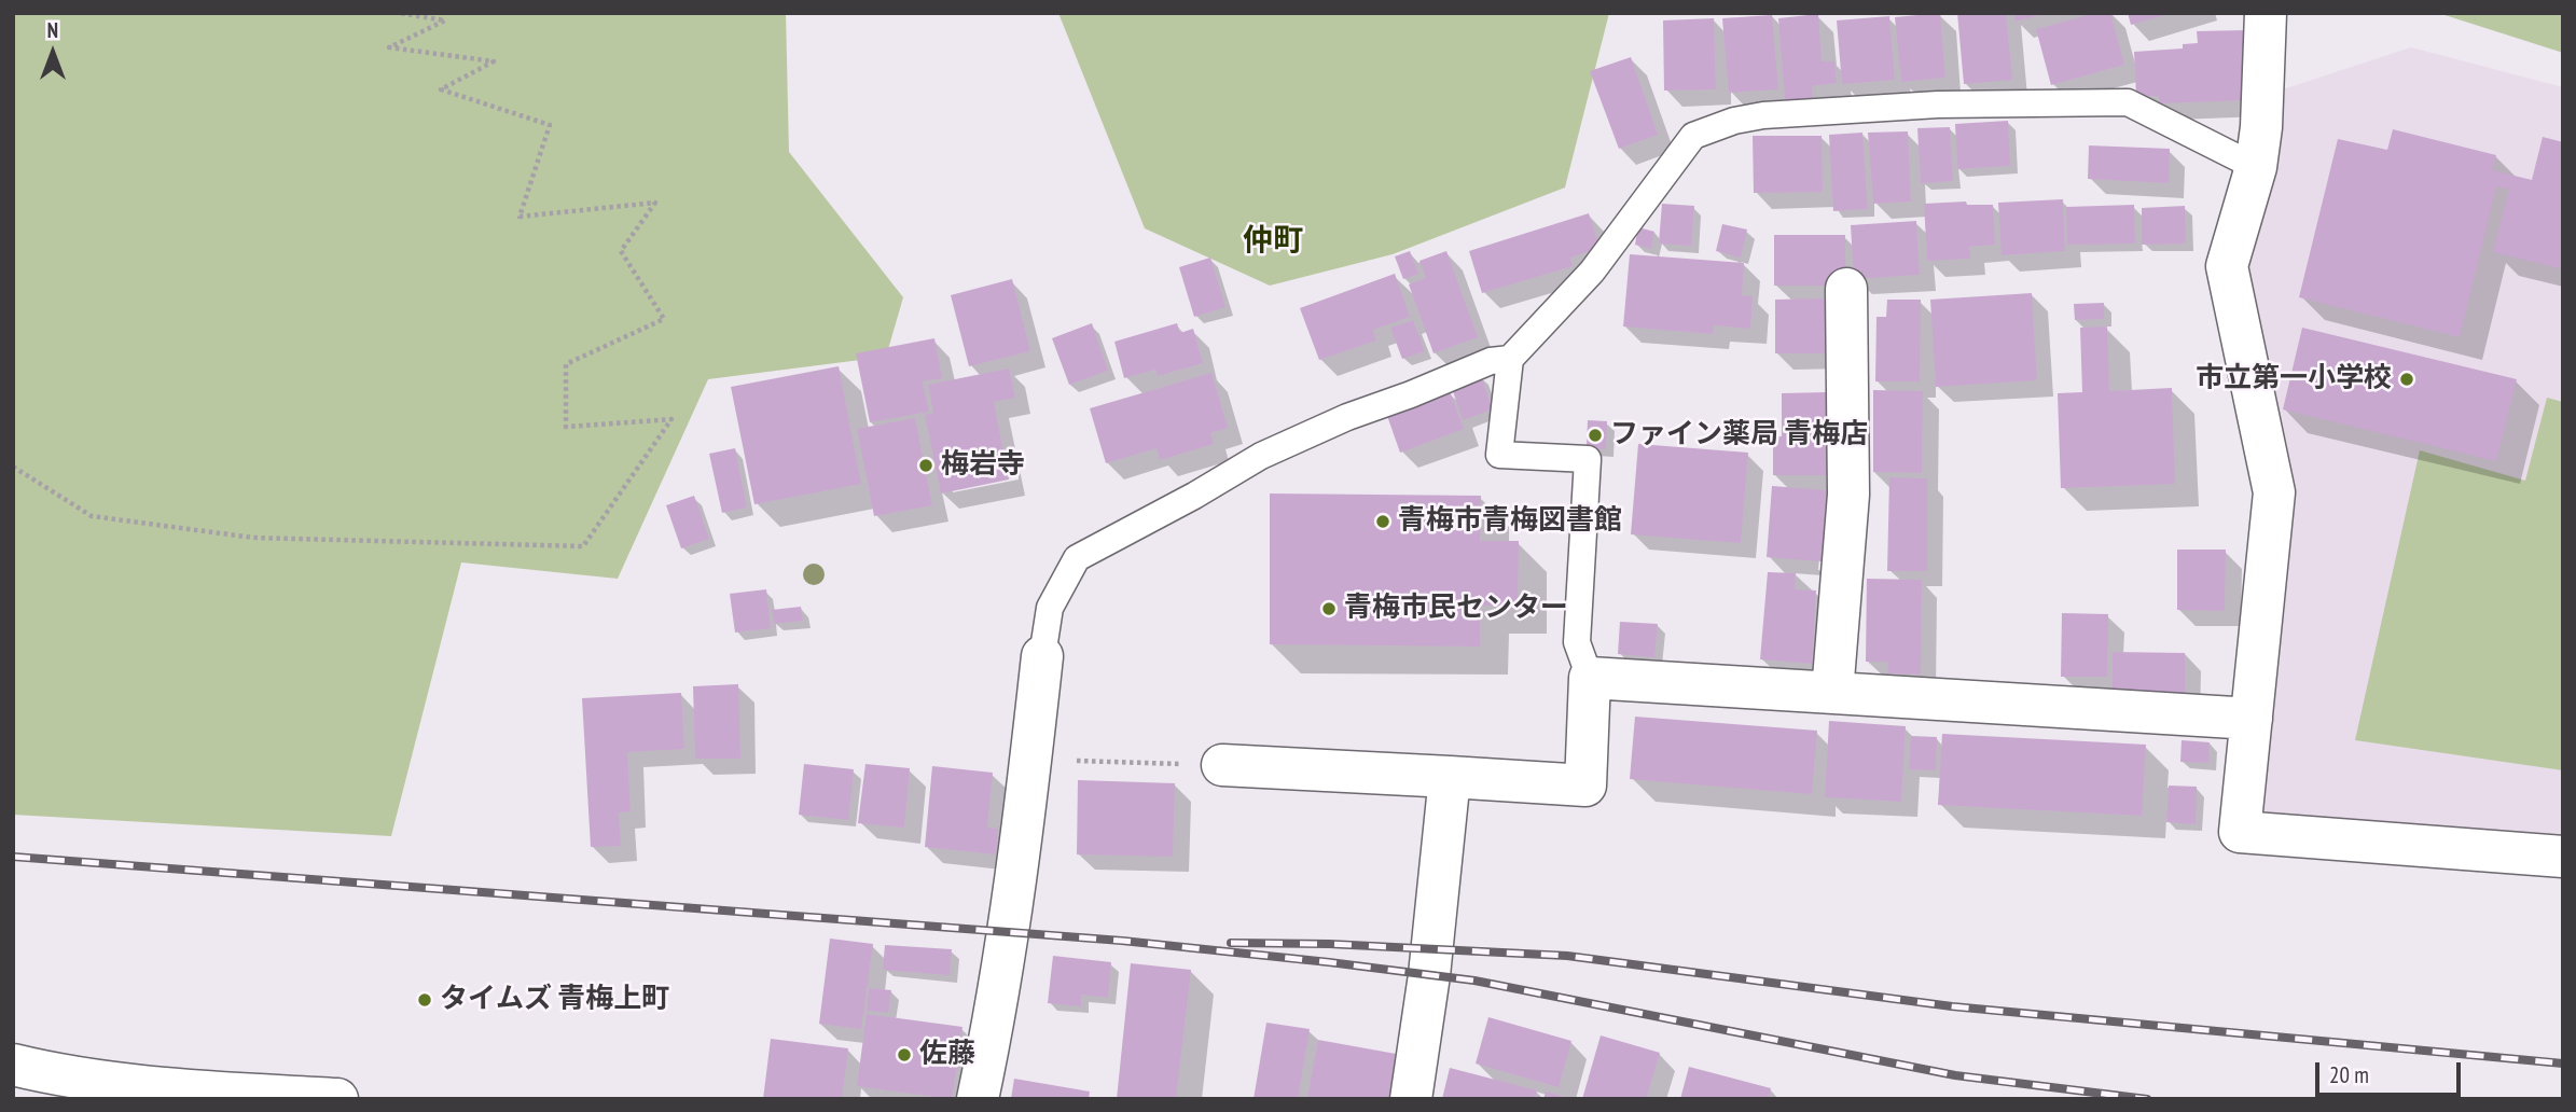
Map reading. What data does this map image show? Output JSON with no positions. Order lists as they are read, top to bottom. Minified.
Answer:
{"districts":["仲町"],"places":["市立第一小学校","ファイン薬局 青梅店","梅岩寺","青梅市青梅図書館","青梅市民センター","タイムズ 青梅上町","佐藤"],"scale_bar":"20 m","north":"top"}
